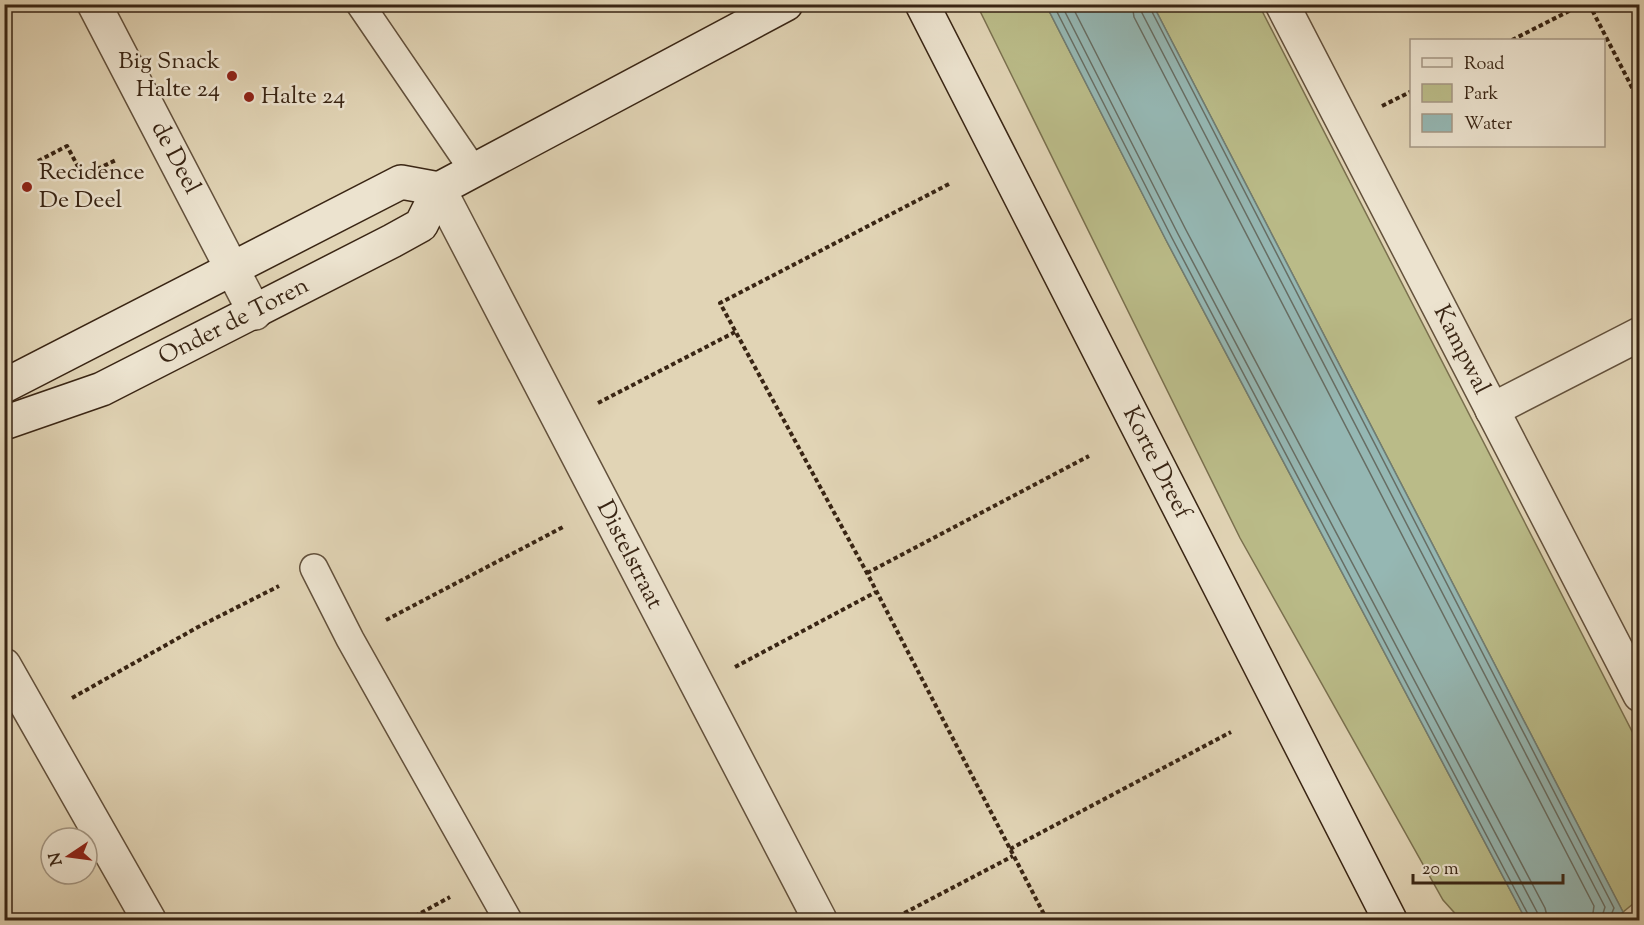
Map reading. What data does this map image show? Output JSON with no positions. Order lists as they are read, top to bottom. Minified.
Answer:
{"streets":{"street":["de Deel","Onder de Toren","Kampwal","Korte Dreef","Distelstraat"]},"crossings":[["de Deel","Onder de Toren"],["Onder de Toren","Distelstraat"]],"places":["Big Snack Halte 24","Halte 24","Recidence De Deel"],"legend":["Road","Park","Water"],"scale_bar":"20 m","north":"left"}
